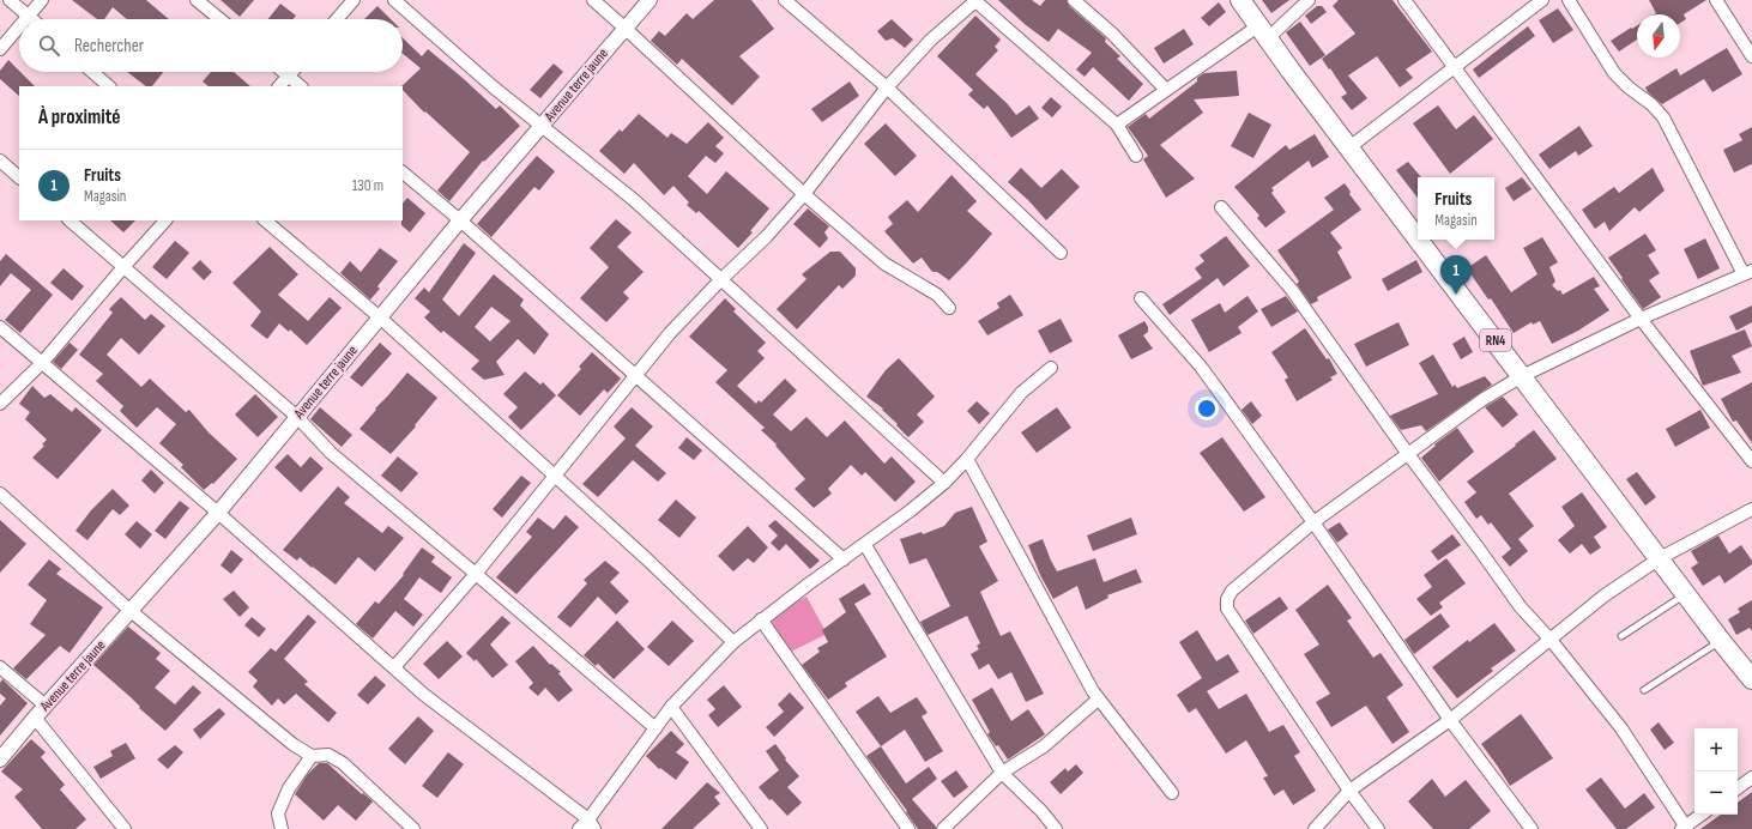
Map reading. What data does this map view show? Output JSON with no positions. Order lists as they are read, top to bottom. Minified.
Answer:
{"streets":{"highway":["RN4"],"street":["Avenue terre jaune"]},"north":"bottom","page":{"search":"Rechercher","heading":"À proximité","list":[{"mark":"1","name":"Fruits","note":"Magasin","value":"130 m"}],"popup":["Fruits","Magasin"],"pins":"1","map_buttons":["+","−"]}}
